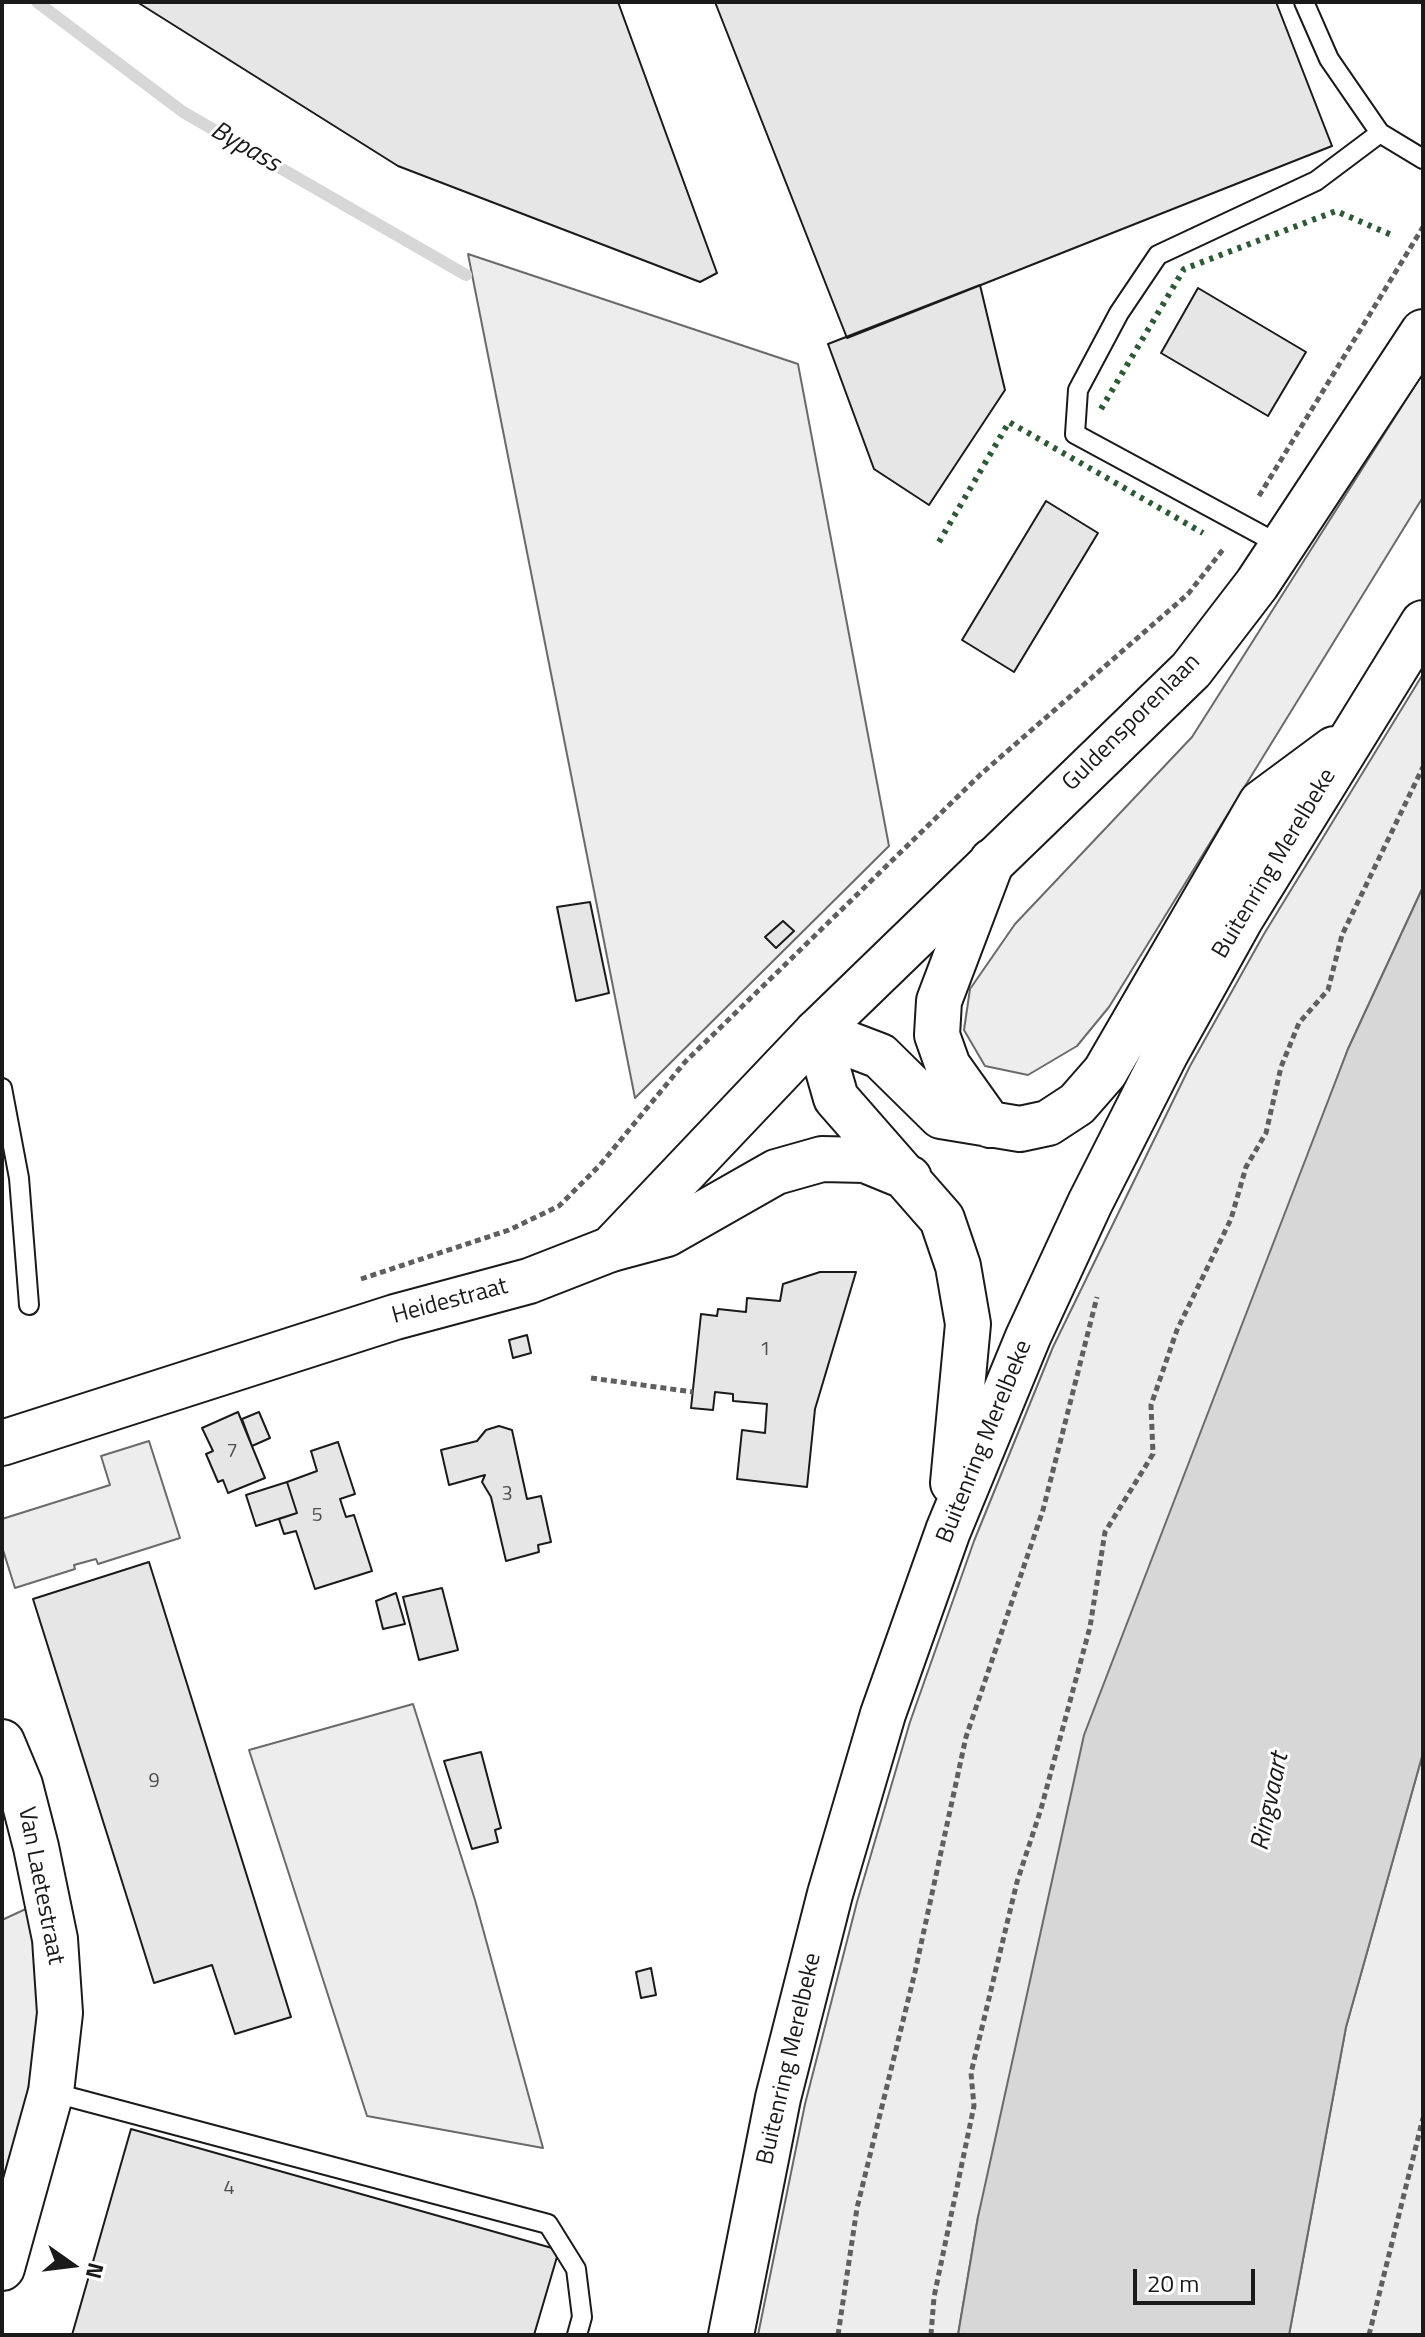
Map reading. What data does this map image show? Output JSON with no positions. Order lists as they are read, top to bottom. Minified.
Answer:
{"streets":{"main road":["Guldensporenlaan","Buitenring Merelbeke","Heidestraat","Van Laetestraat"]},"crossings":[["Guldensporenlaan","Heidestraat"]],"water":["Bypass","Ringvaart"],"house_numbers":["1","7","3","5","9","4"],"scale_bar":"20 m","north":"right"}
